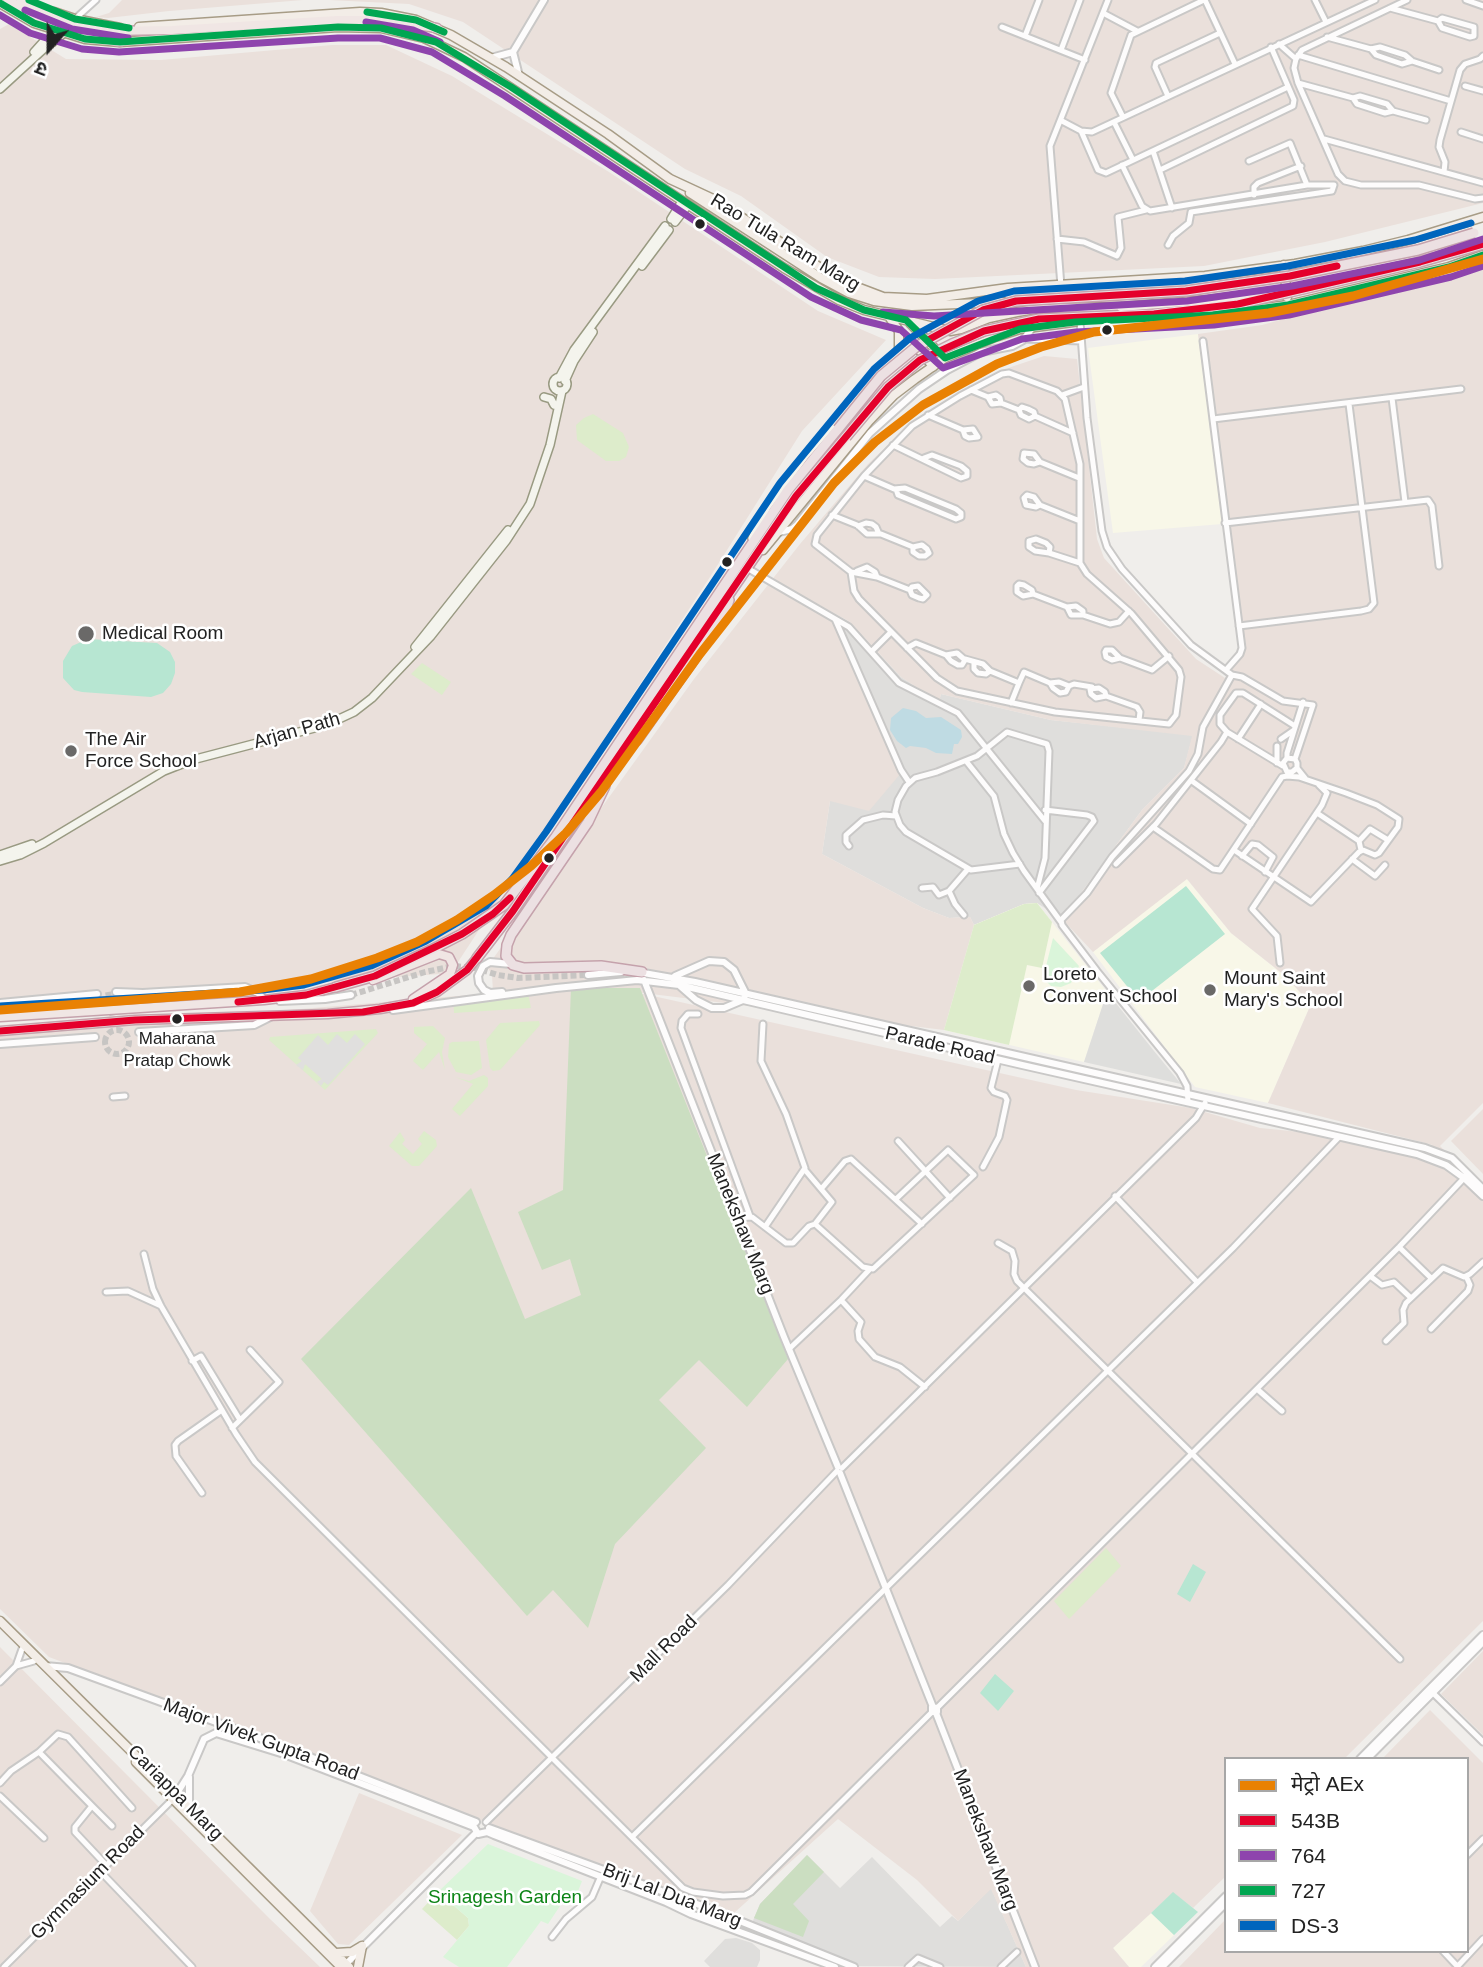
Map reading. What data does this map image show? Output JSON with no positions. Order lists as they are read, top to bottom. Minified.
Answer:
{"streets":{"main road":["Rao Tula Ram Marg","Arjan Path","Cariappa Marg"],"street":["Parade Road","Manekshaw Marg","Mall Road","Major Vivek Gupta Road","Gymnasium Road","Brij Lal Dua Marg"]},"crossings":[["Parade Road","Manekshaw Marg"],["Parade Road","Mall Road"],["Manekshaw Marg","Mall Road"],["Mall Road","Brij Lal Dua Marg"],["Major Vivek Gupta Road","Cariappa Marg"],["Cariappa Marg","Gymnasium Road"]],"parks":["Srinagesh Garden"],"places":["Medical Room","The Air Force School","Loreto Convent School","Mount Saint Mary's School","Maharana Pratap Chowk"],"lines":["transit line 727","transit line 764","transit line DS-3","transit line 543B","metro line AEx"],"legend":["मेट्रो AEx","543B","764","727","DS-3"],"north":"bottom"}
